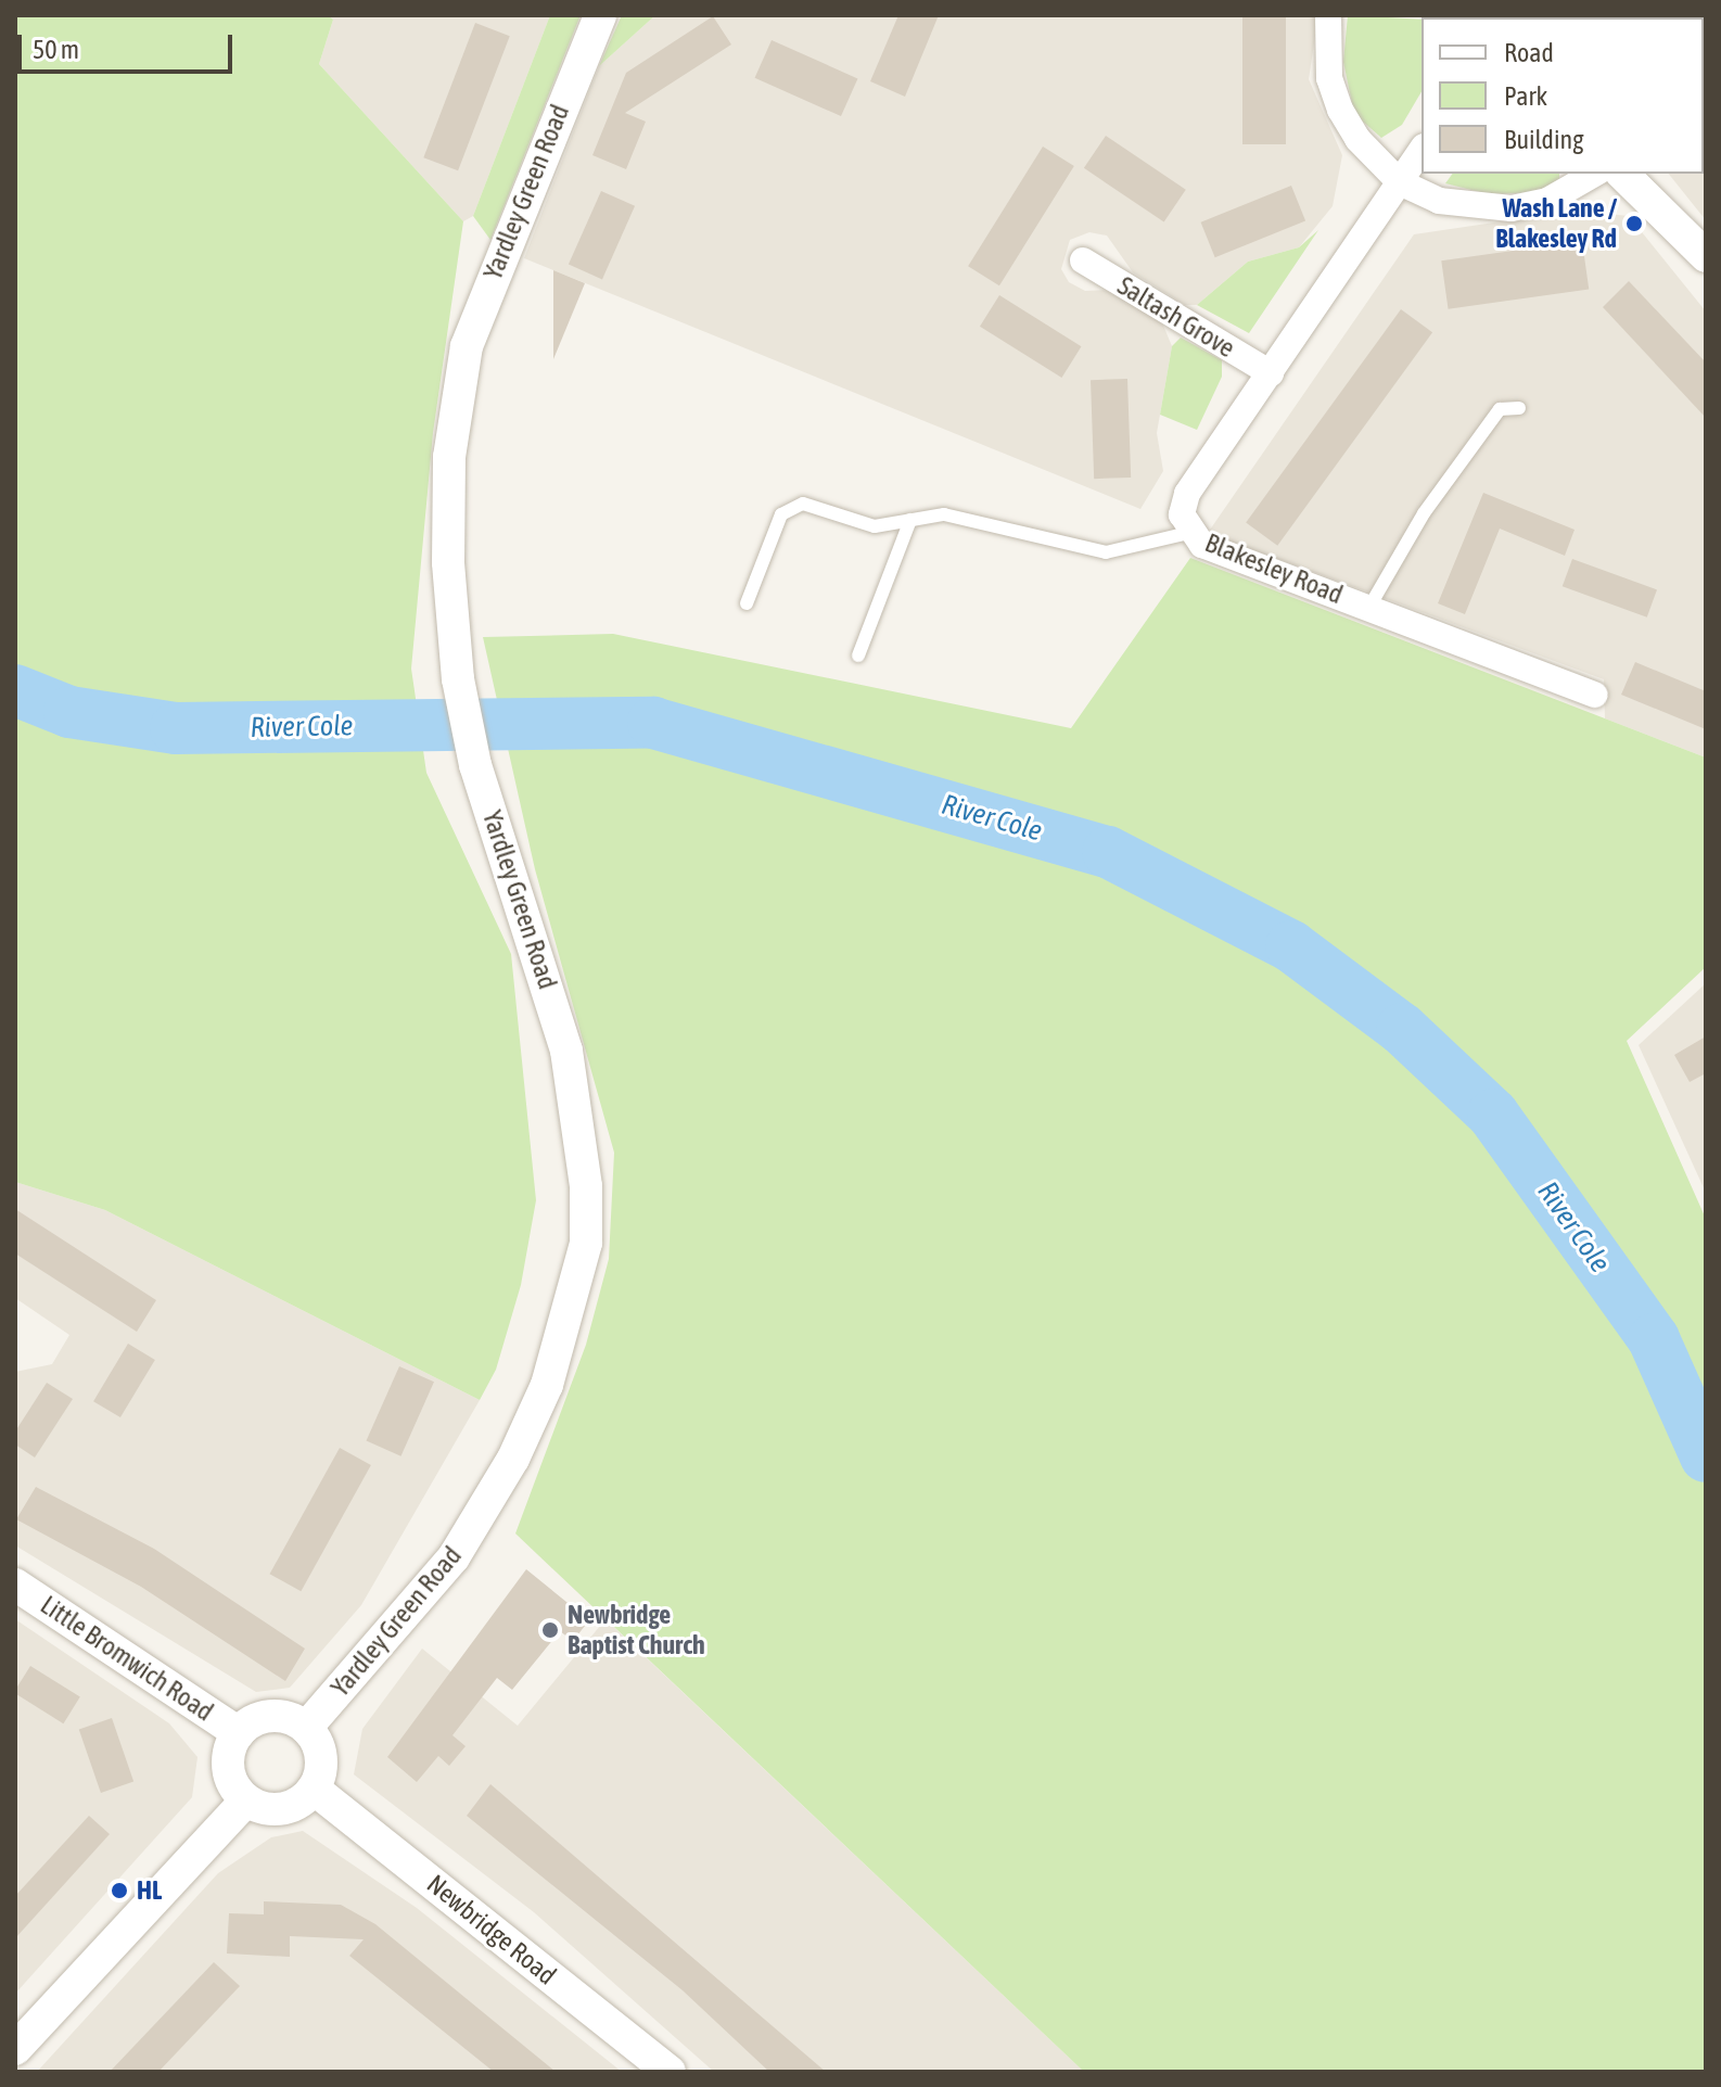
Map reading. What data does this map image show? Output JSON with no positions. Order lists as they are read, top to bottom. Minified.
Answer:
{"streets":{"street":["Yardley Green Road","Saltash Grove","Blakesley Road","Little Bromwich Road","Newbridge Road"]},"crossings":[["Yardley Green Road","Little Bromwich Road"],["Yardley Green Road","Newbridge Road"],["Saltash Grove","Blakesley Road"],["Little Bromwich Road","Newbridge Road"]],"water":["River Cole"],"places":["Wash Lane / Blakesley Rd","Newbridge Baptist Church","HL"],"legend":["Road","Park","Building"],"scale_bar":"50 m"}
